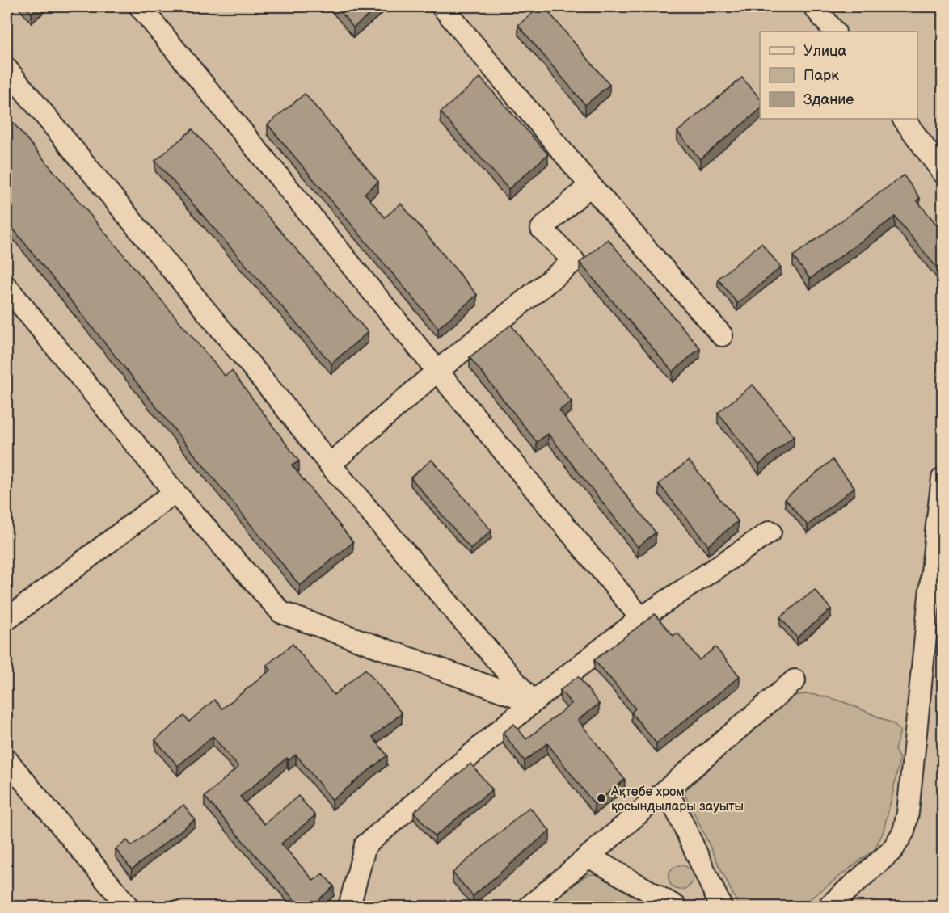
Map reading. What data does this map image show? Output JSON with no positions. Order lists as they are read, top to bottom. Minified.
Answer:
{"places":["Ақтөбе хром қосындылары зауыты"],"legend":["Улица","Парк","Здание"]}
